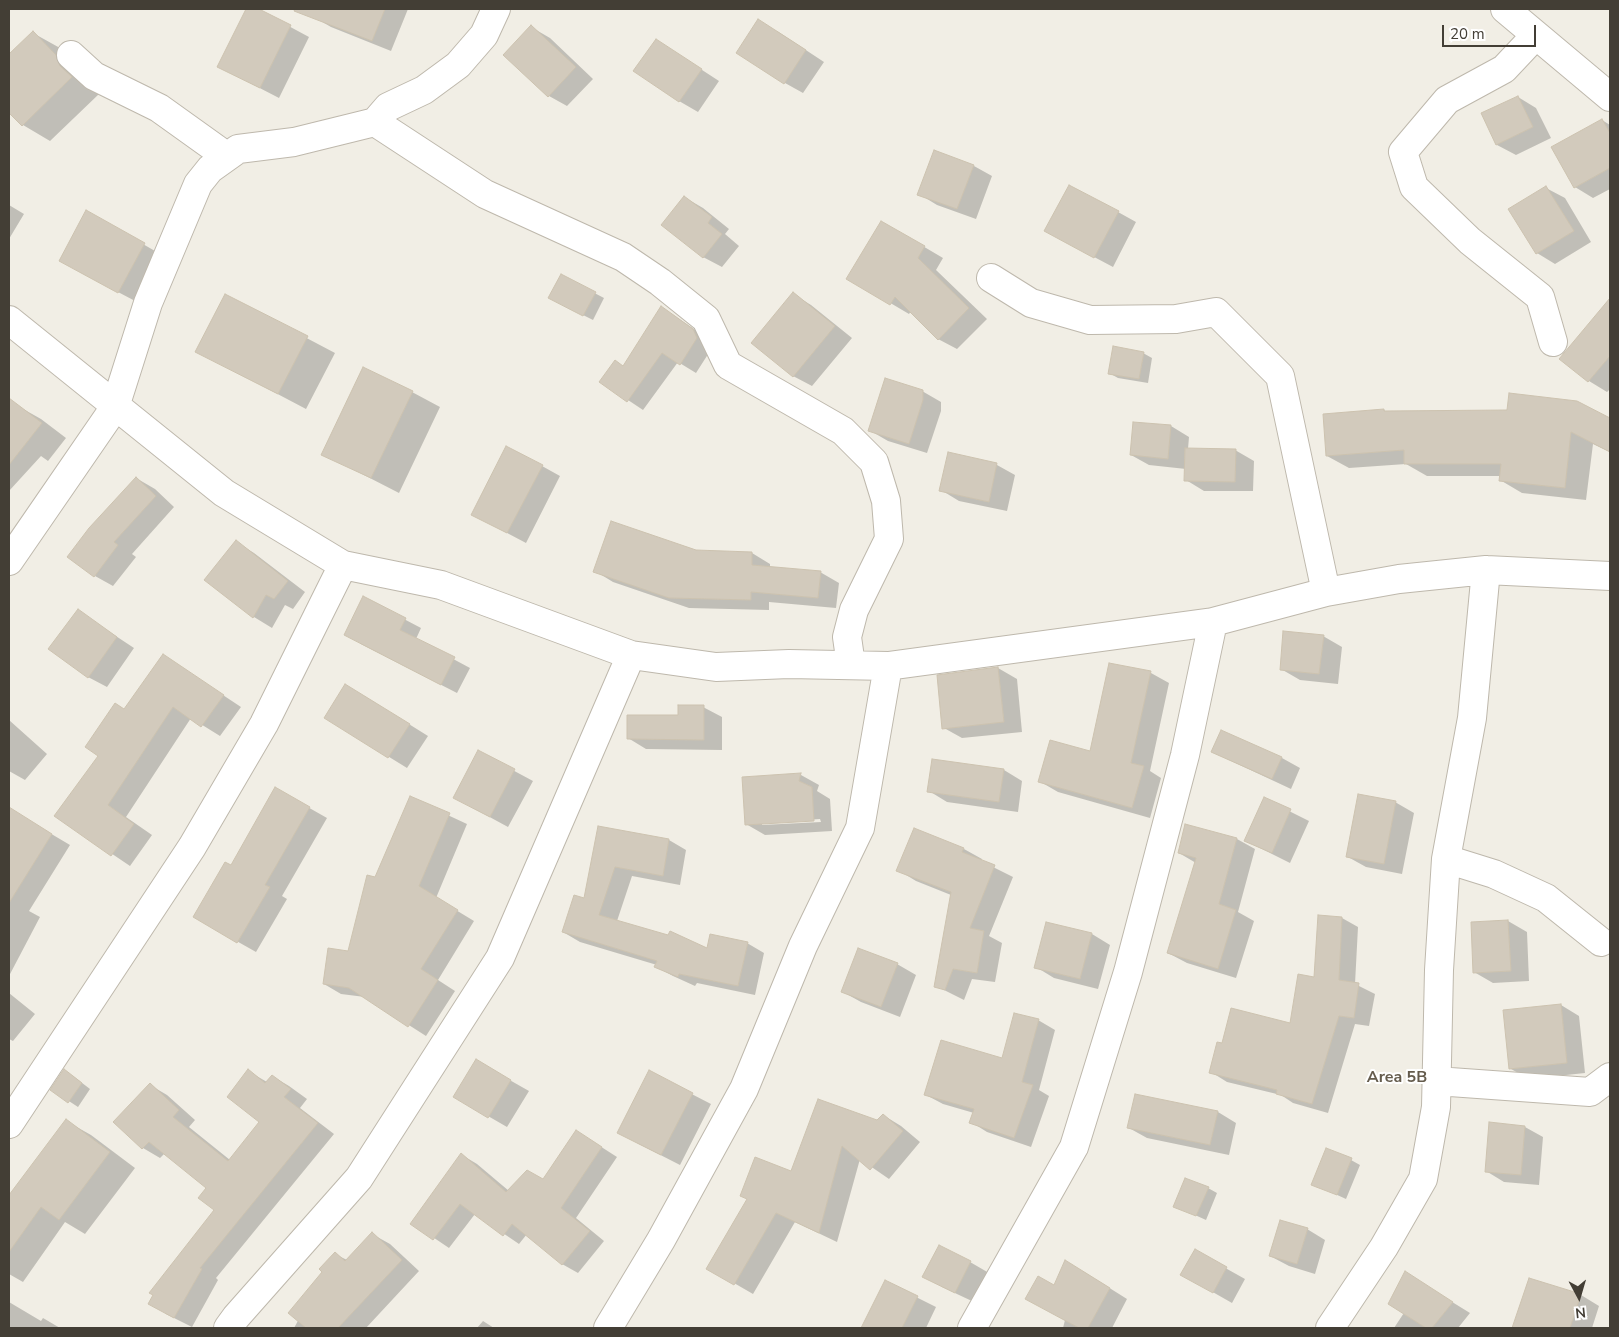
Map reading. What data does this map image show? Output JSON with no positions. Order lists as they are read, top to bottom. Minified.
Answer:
{"districts":["Area 5B"],"scale_bar":"20 m","north":"bottom"}
